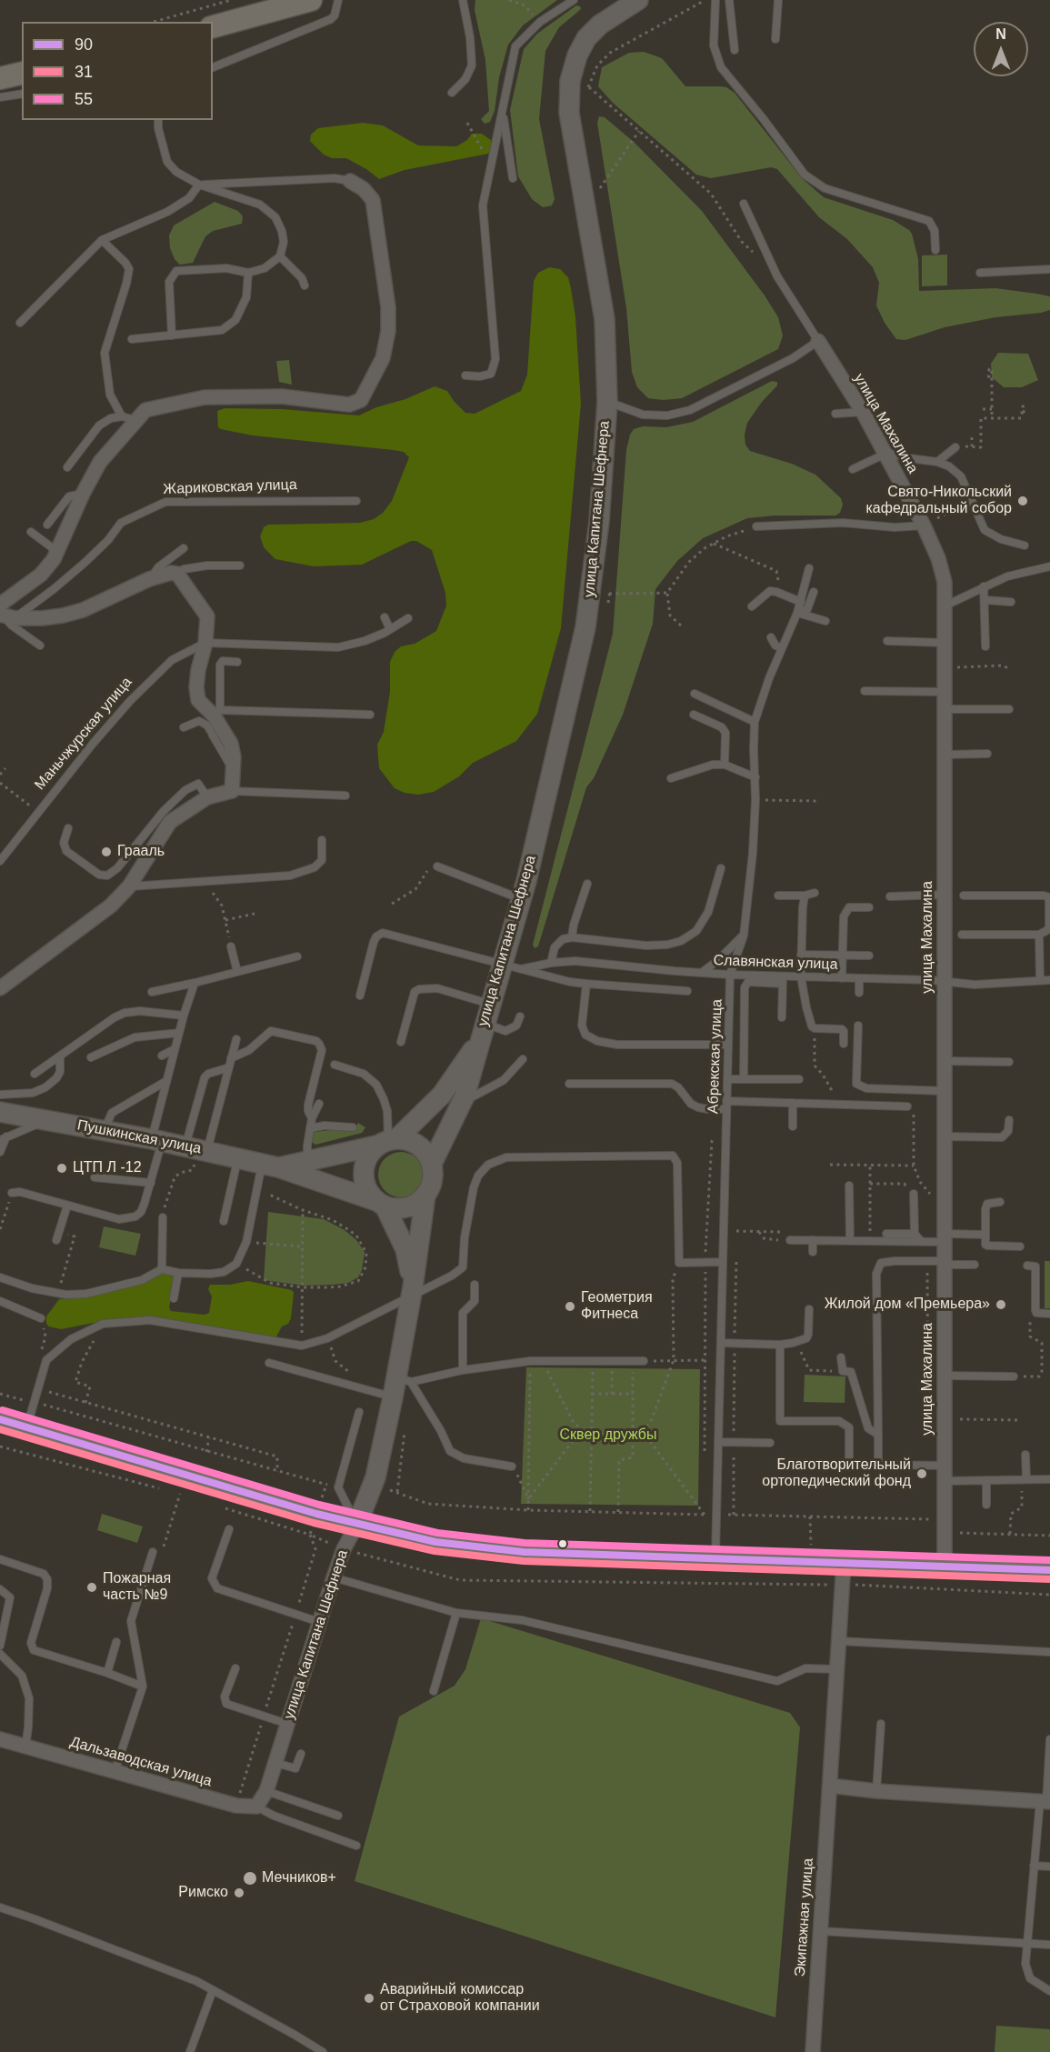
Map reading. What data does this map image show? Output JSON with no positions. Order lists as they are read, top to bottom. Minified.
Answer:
{"streets":{"main road":["улица Капитана Шефнера","Пушкинская улица"],"street":["улица Махалина","Дальзаводская улица","Экипажная улица"],"lane":["Жариковская улица","Маньчжурская улица","Славянская улица","Абрекская улица"]},"crossings":[["улица Махалина","Славянская улица"],["улица Капитана Шефнера","Славянская улица"],["улица Капитана Шефнера","Пушкинская улица"],["Славянская улица","Абрекская улица"]],"parks":["Сквер дружбы"],"places":["Свято-Никольский кафедральный собор","Грааль","ЦТП Л -12","Жилой дом «Премьера»","Геометрия Фитнеса","Благотворительный ортопедический фонд","Пожарная часть №9","Мечников+","Римско","Аварийный комиссар от Страховой компании"],"lines":["transit line 55","transit line 90","transit line 31"],"legend":["90","31","55"],"north":"top"}
